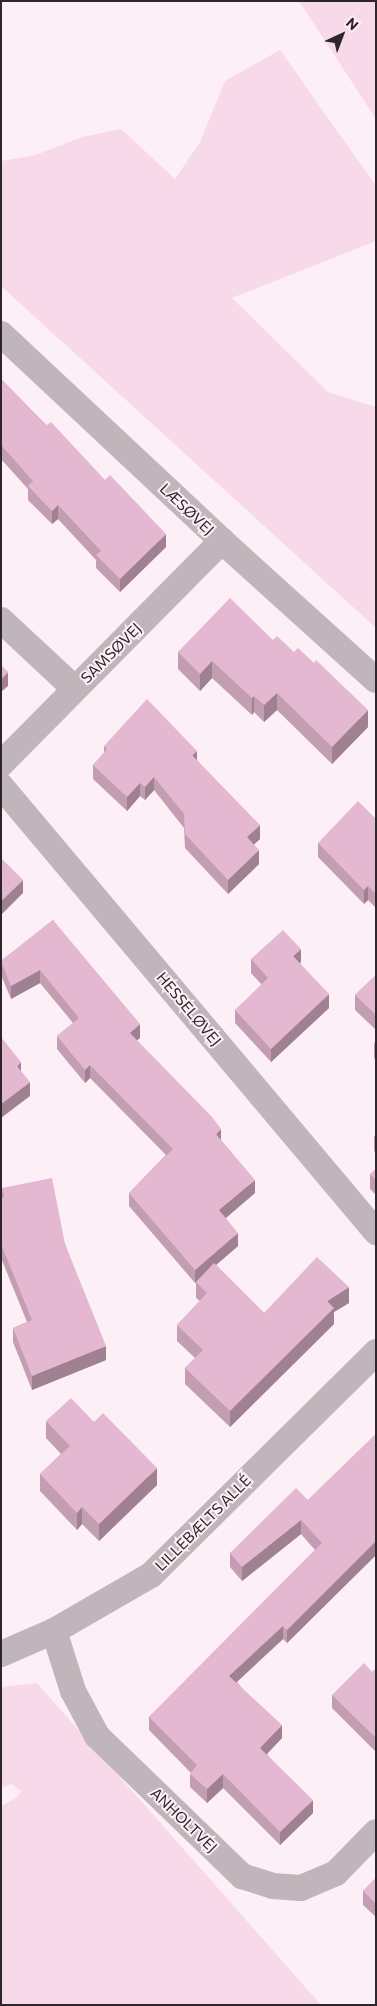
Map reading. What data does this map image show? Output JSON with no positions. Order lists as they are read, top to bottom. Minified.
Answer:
{"streets":{"street":["LÆSØVEJ","SAMSØVEJ","HESSELØVEJ","LILLEBÆLTS ALLÉ","ANHOLTVEJ"]},"crossings":[["LÆSØVEJ","SAMSØVEJ"],["LILLEBÆLTS ALLÉ","ANHOLTVEJ"]],"north":"top right"}
